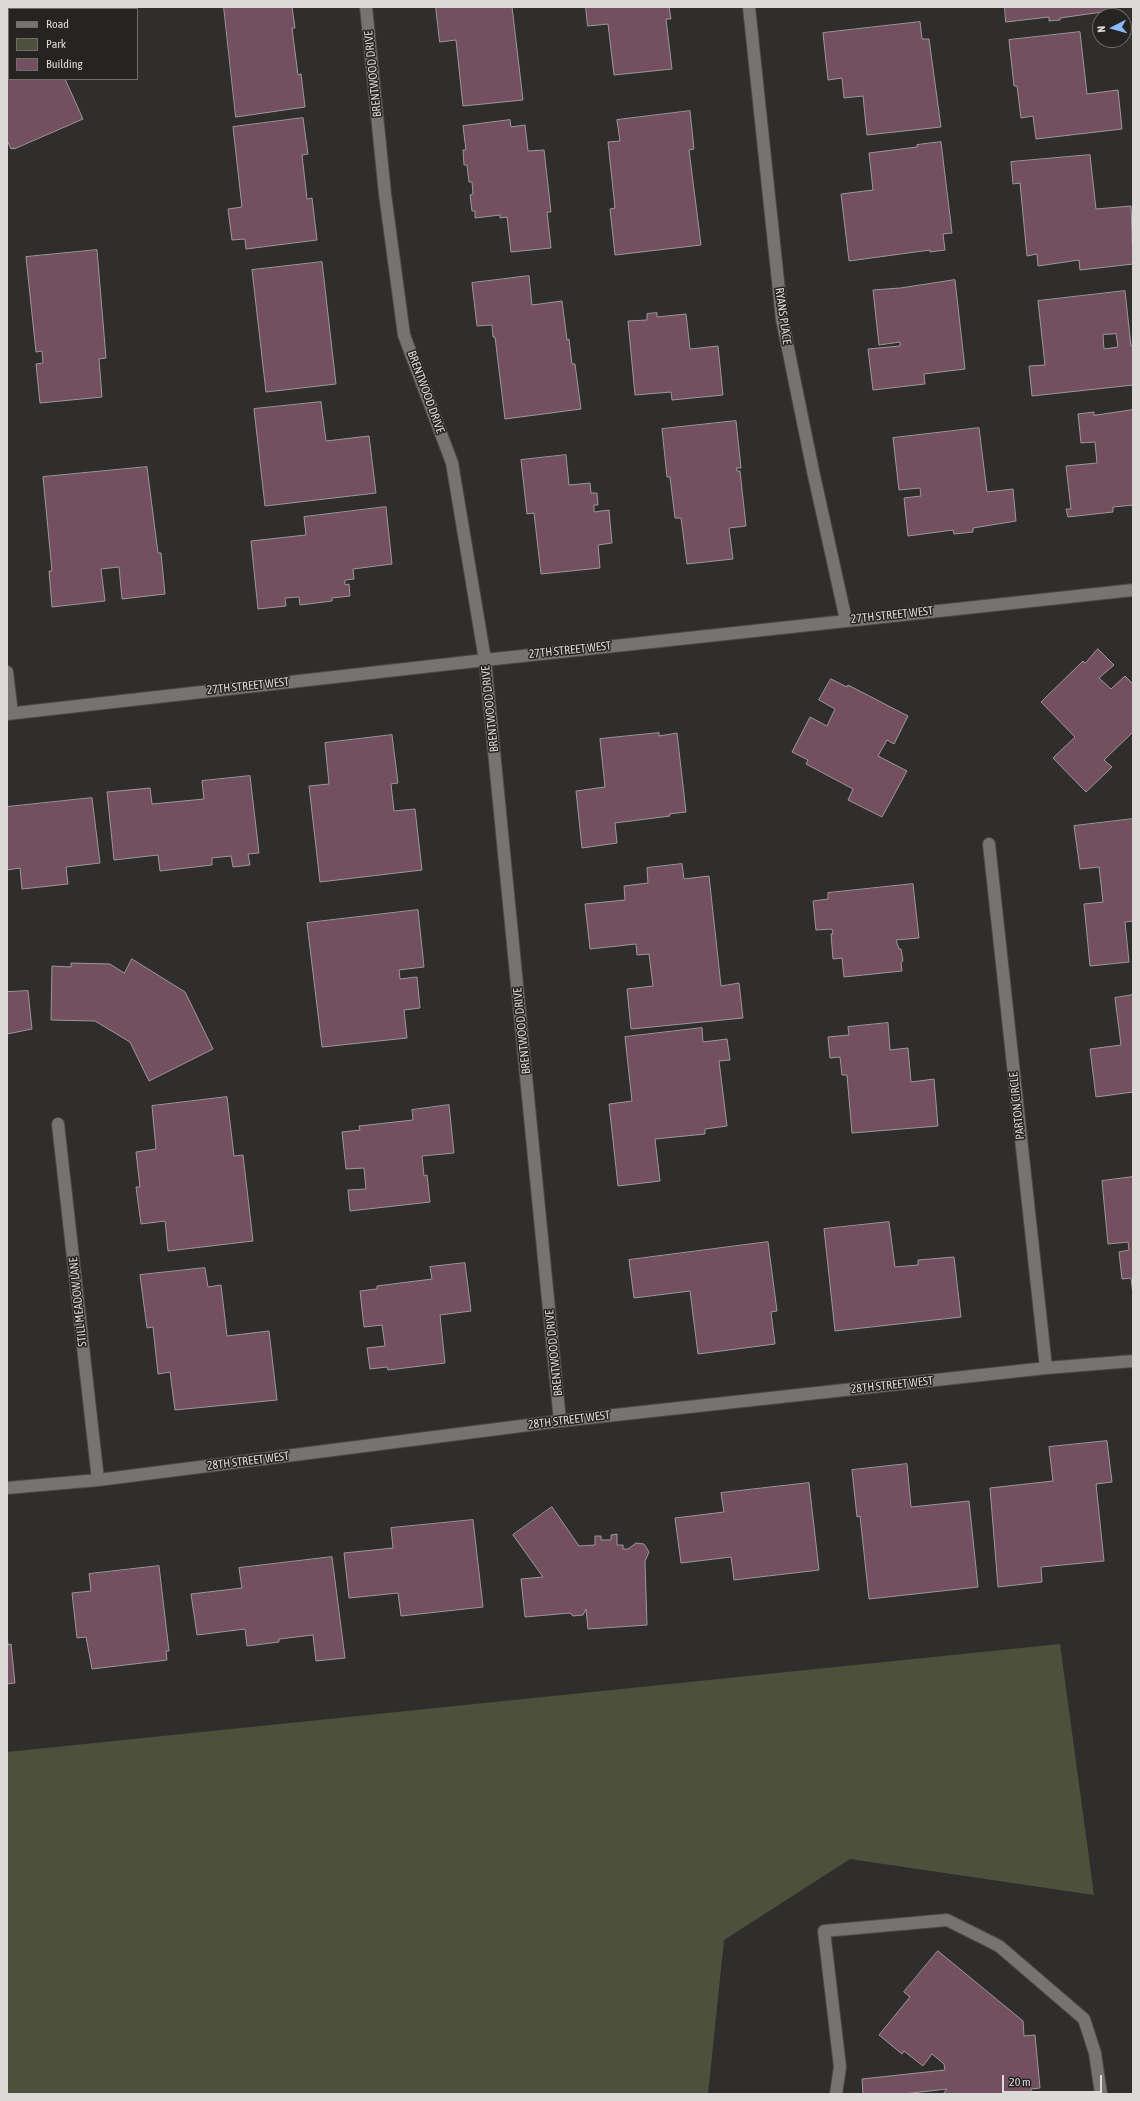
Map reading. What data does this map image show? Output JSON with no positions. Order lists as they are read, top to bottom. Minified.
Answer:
{"streets":{"street":["BRENTWOOD DRIVE","RYANS PLACE","27TH STREET WEST","PARTON CIRCLE","STILL MEADOW LANE","28TH STREET WEST"]},"crossings":[["BRENTWOOD DRIVE","27TH STREET WEST"],["BRENTWOOD DRIVE","28TH STREET WEST"],["RYANS PLACE","27TH STREET WEST"],["PARTON CIRCLE","28TH STREET WEST"],["STILL MEADOW LANE","28TH STREET WEST"]],"legend":["Road","Park","Building"],"scale_bar":"20 m","north":"left"}
